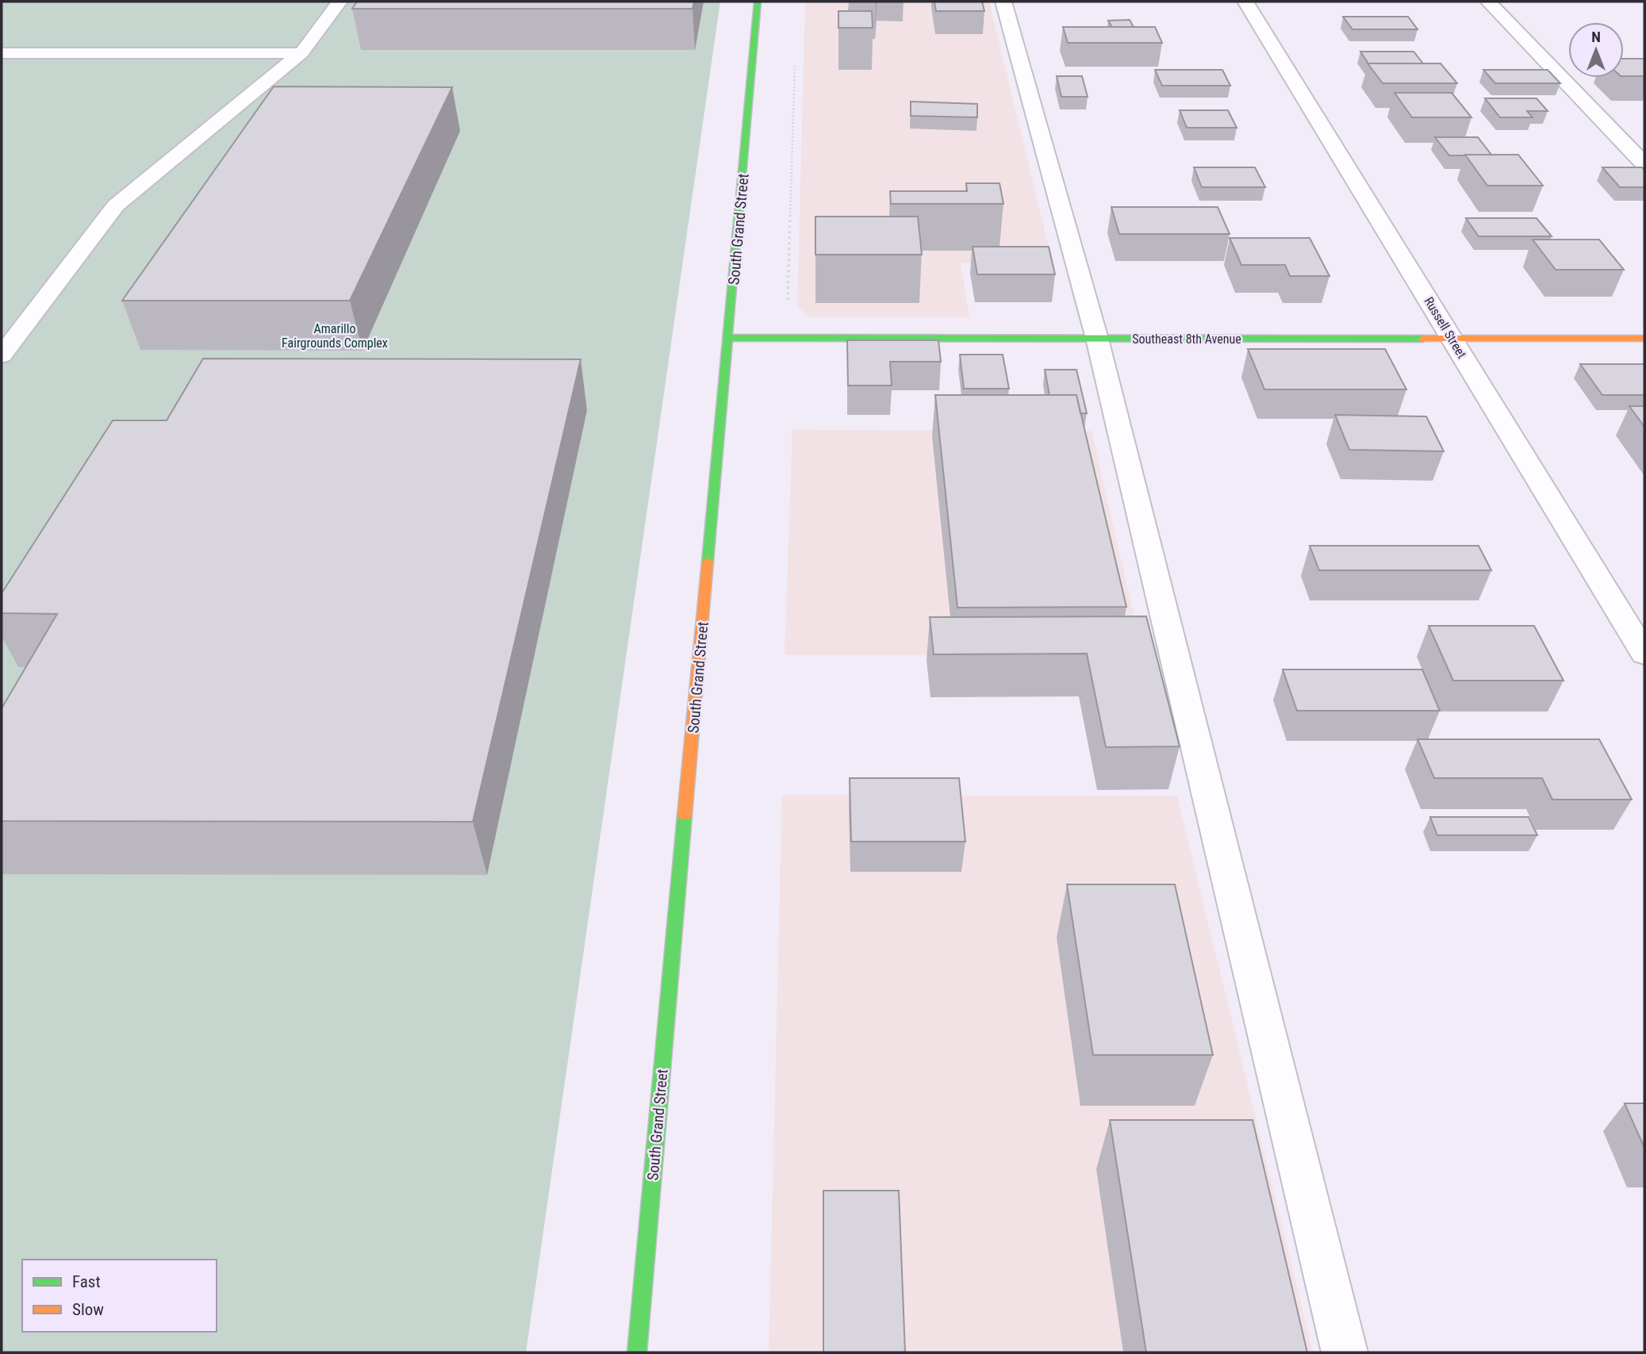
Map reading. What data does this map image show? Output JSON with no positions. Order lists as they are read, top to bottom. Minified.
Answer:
{"streets":{"main road":["South Grand Street","Southeast 8th Avenue"],"street":["Russell Street"]},"crossings":[["South Grand Street","Southeast 8th Avenue"],["Russell Street","Southeast 8th Avenue"]],"parks":["Amarillo Fairgrounds Complex"],"legend":["Fast","Slow"],"north":"top"}
